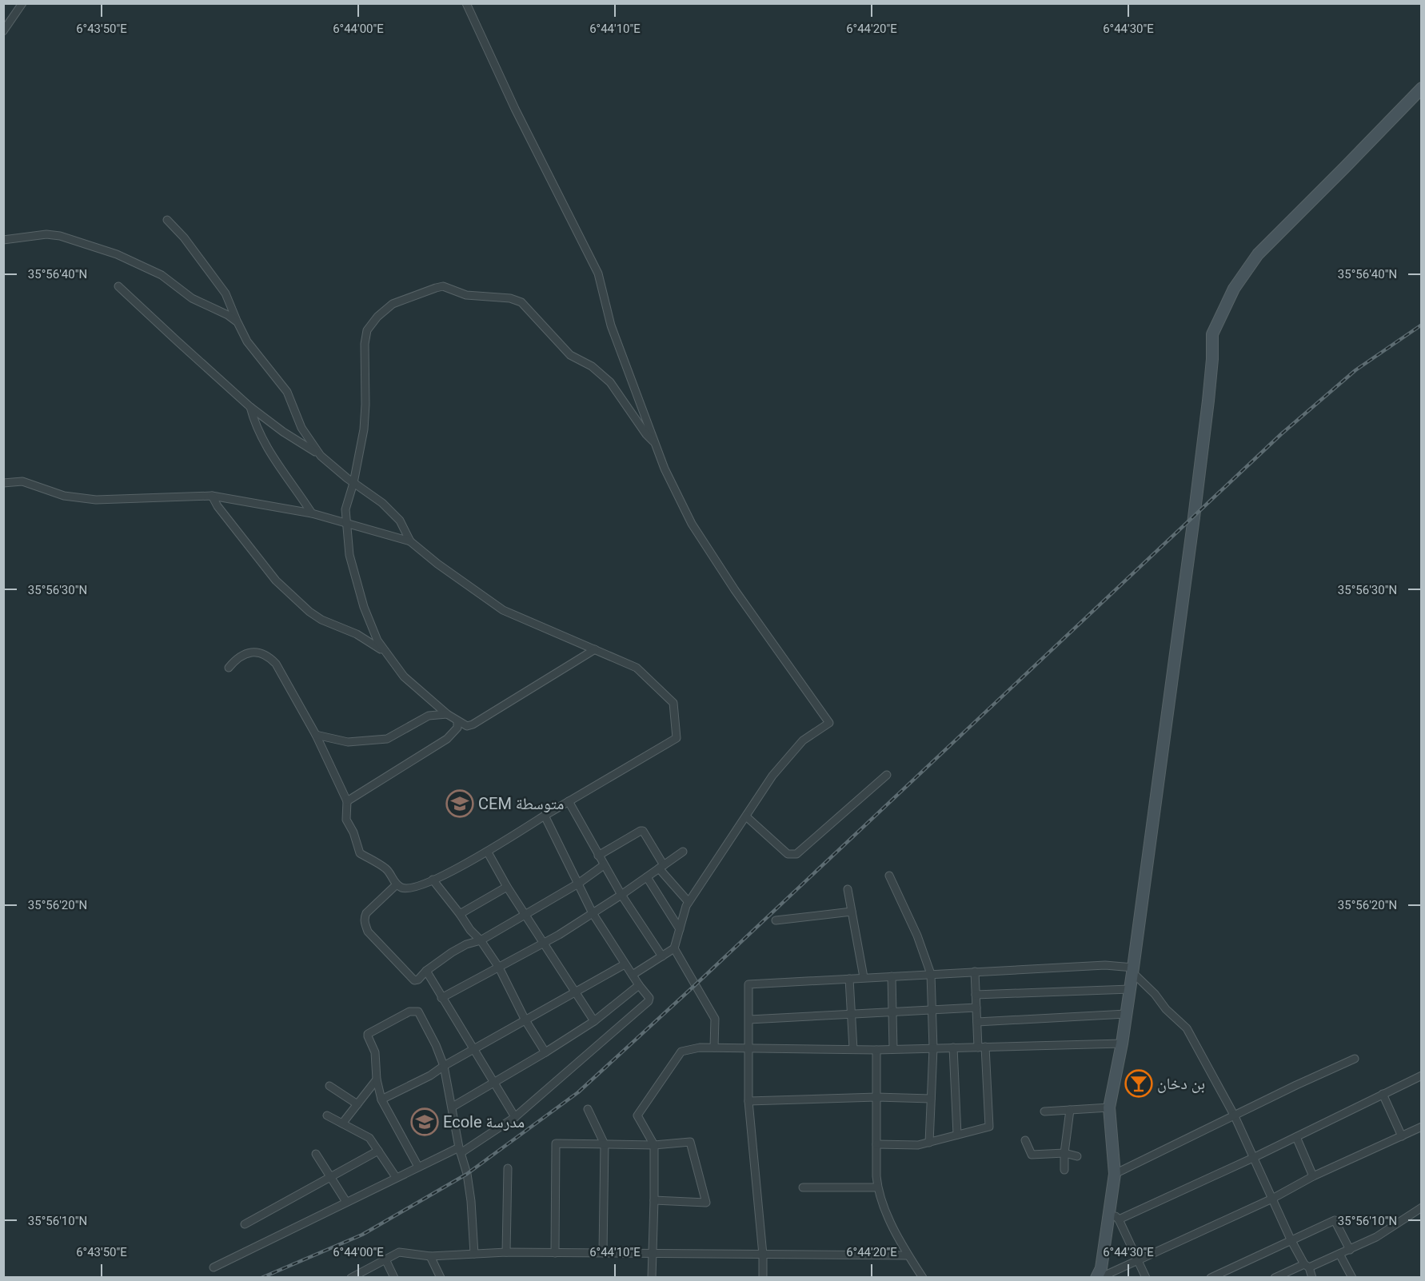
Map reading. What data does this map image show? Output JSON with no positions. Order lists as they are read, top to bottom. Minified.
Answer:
{"places":{"school or university":["CEM متوسطة","Ecole مدرسة"],"bar":["بن دخان"]},"coordinates":["6°43'50\"E","6°44'00\"E","6°44'10\"E","6°44'20\"E","6°44'30\"E","35°56'40\"N","35°56'30\"N","35°56'20\"N","35°56'10\"N"]}
